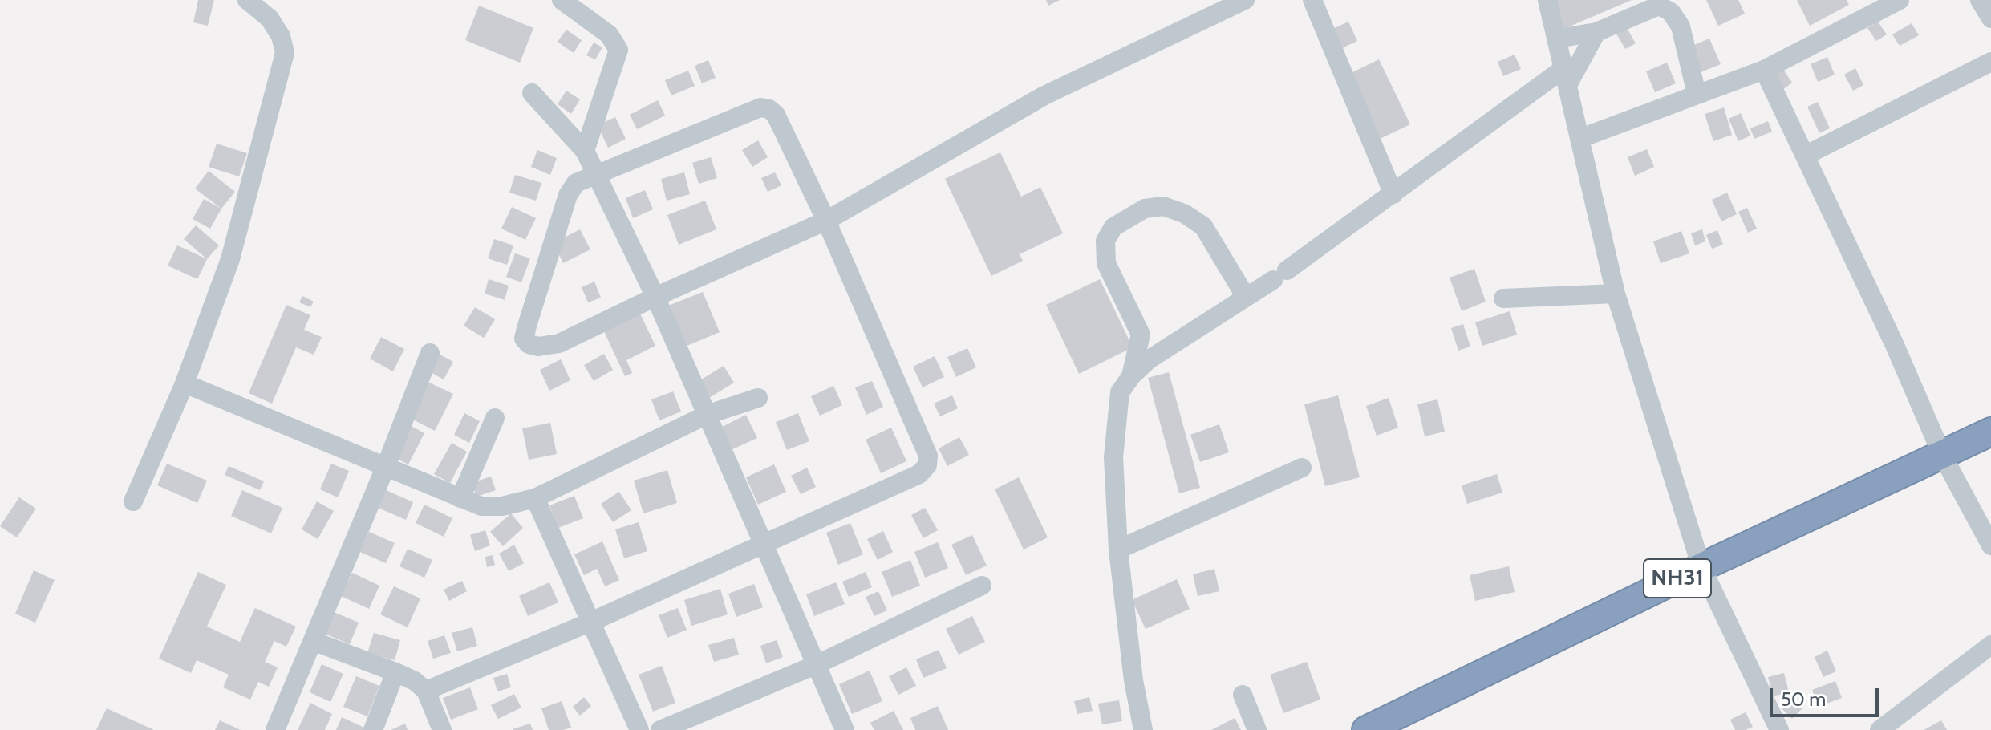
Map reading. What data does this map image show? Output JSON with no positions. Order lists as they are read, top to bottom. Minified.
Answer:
{"streets":{"highway":["NH31"]},"scale_bar":"50 m"}
